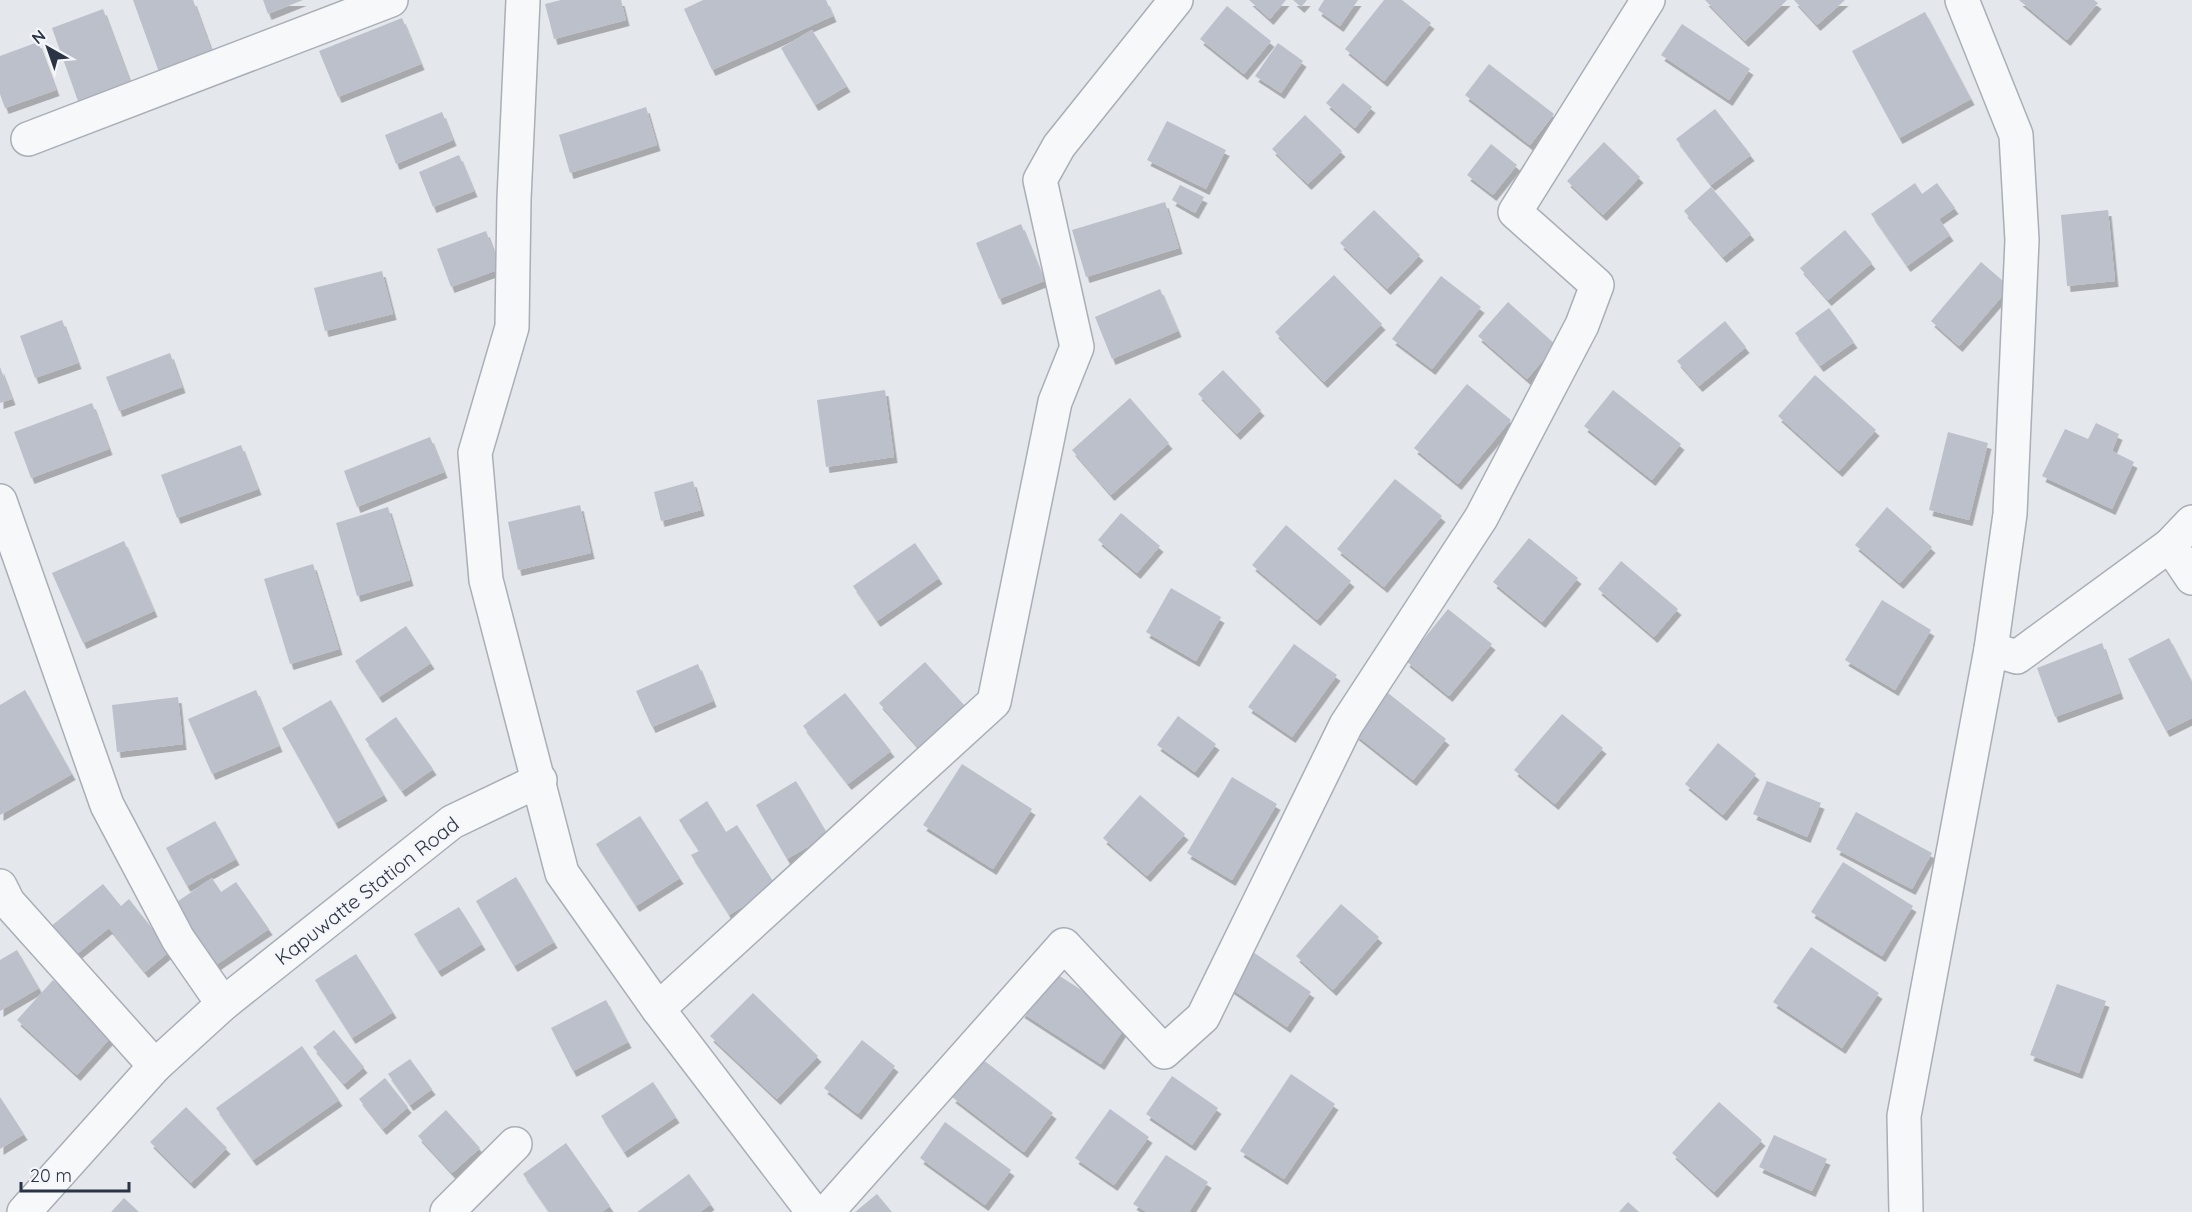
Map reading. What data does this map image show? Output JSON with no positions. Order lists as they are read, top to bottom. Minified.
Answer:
{"streets":{"street":["Kapuwatte Station Road"]},"scale_bar":"20 m","north":"top left"}
